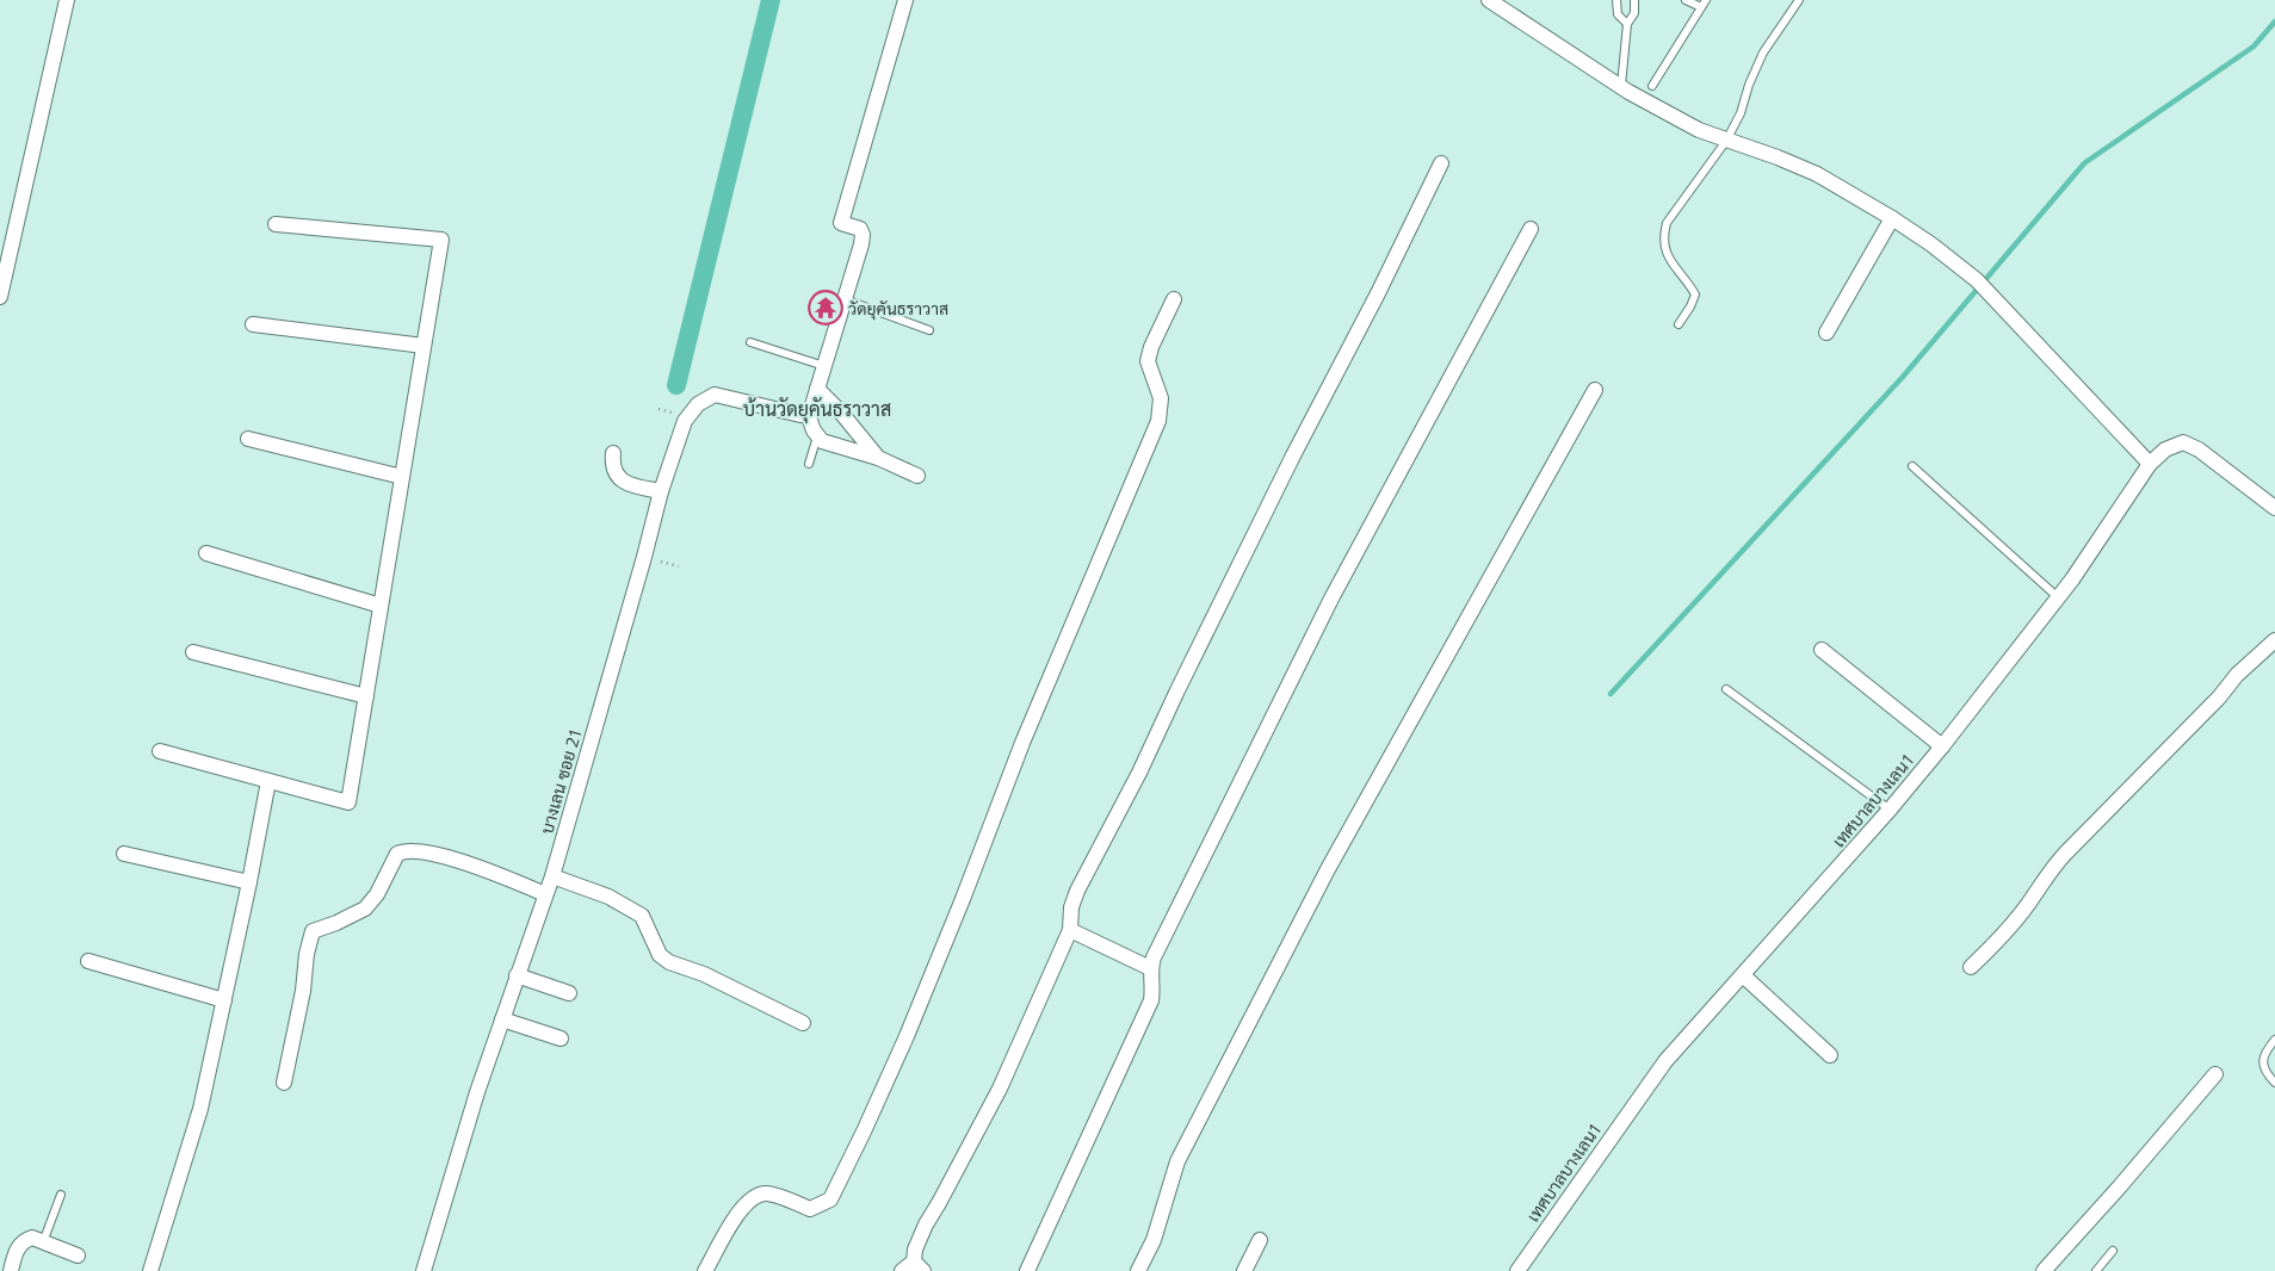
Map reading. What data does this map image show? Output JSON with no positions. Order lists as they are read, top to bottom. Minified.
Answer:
{"streets":{"street":["บางเลน ซอย 21","เทศบาลบางเลน1"]},"districts":["บ้านวัดยุคันธราวาส"],"places":{"temple":["วัดยุคันธราวาส"]}}
